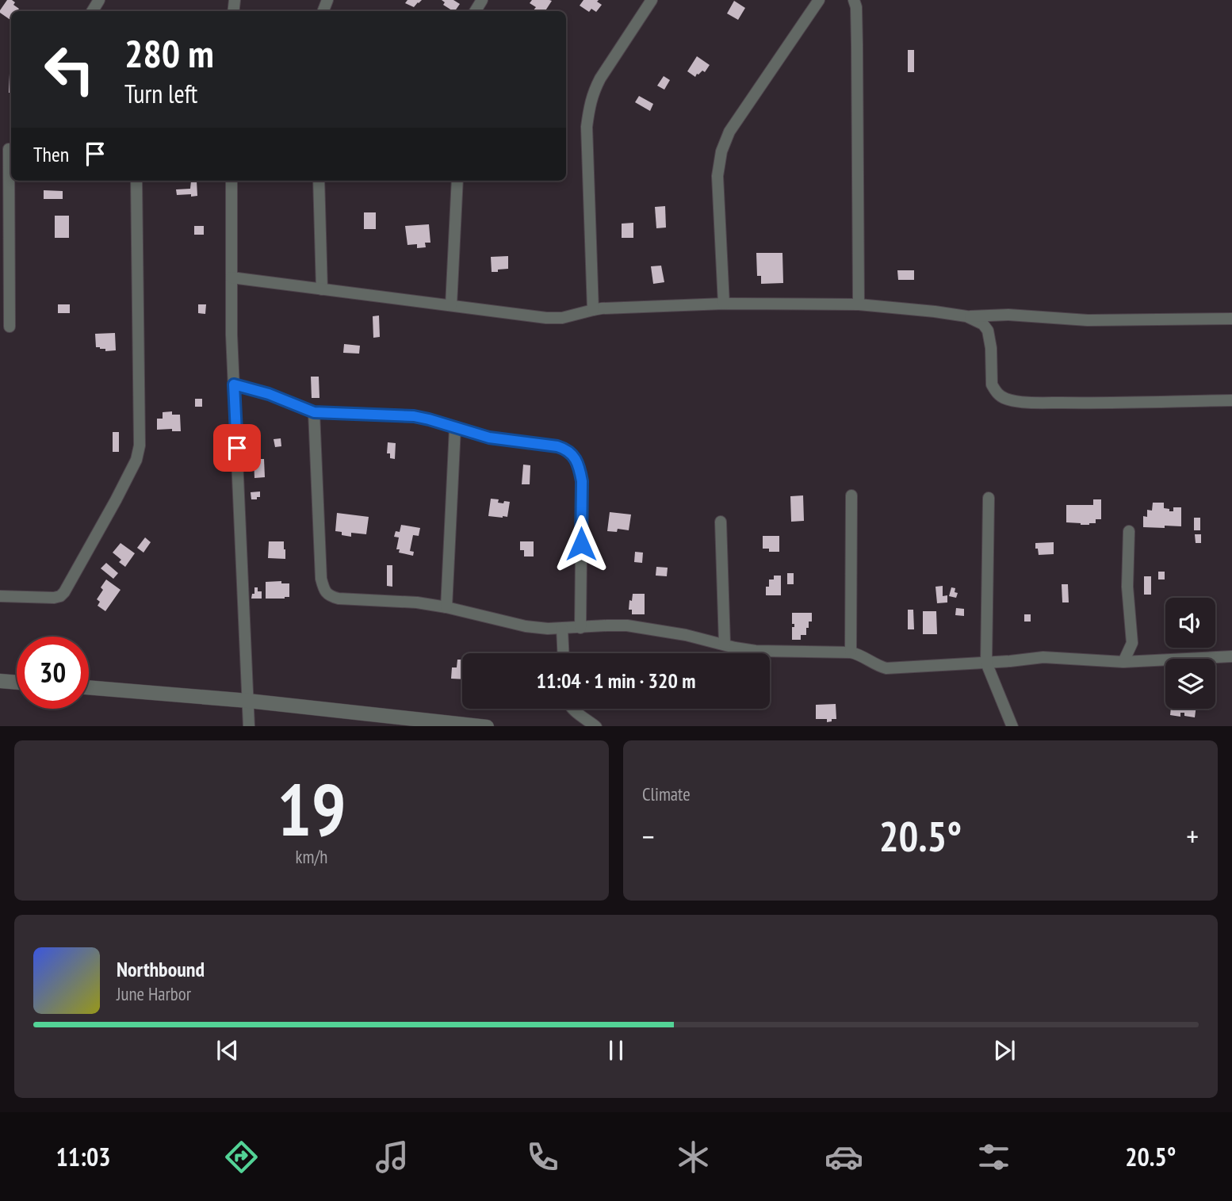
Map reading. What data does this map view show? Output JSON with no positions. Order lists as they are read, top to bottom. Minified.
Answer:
{"page":{"turn":["280 m","Turn left"],"then":"Then","limit":"30","trip":"11:04 · 1 min · 320 m","tile":[["19","km/h"],"Climate"],"heat":["−","20.5°","+"],"song":["Northbound","June Harbor"],"tabs":["11:03","20.5°"]}}
